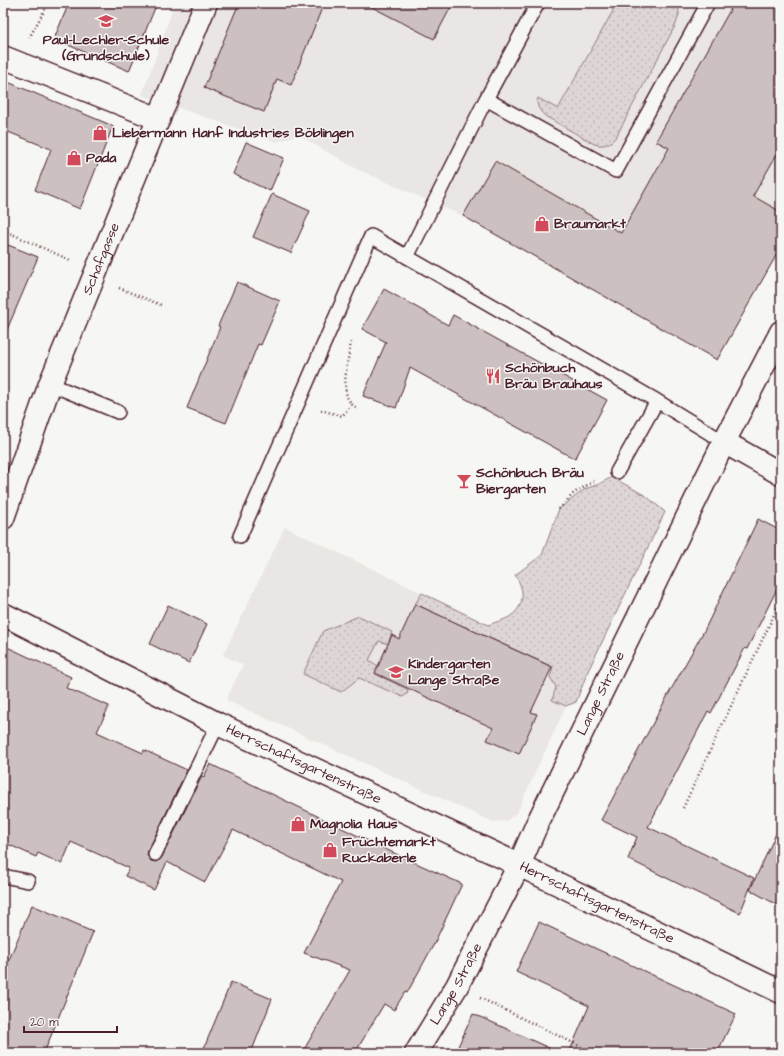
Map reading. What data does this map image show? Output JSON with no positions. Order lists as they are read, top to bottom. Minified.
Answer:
{"streets":{"street":["Schafgasse","Lange Straße","Herrschaftsgartenstraße"]},"crossings":[["Lange Straße","Herrschaftsgartenstraße"]],"places":{"school or university":["Paul-Lechler-Schule (Grundschule)","Kindergarten Lange Straße"],"shop":["Liebermann Hanf Industries Böblingen","Pada","Braumarkt","Magnolia Haus","Früchtemarkt Ruckaberle"],"restaurant":["Schönbuch Bräu Brauhaus"],"bar":["Schönbuch Bräu Biergarten"]},"scale_bar":"20 m"}
